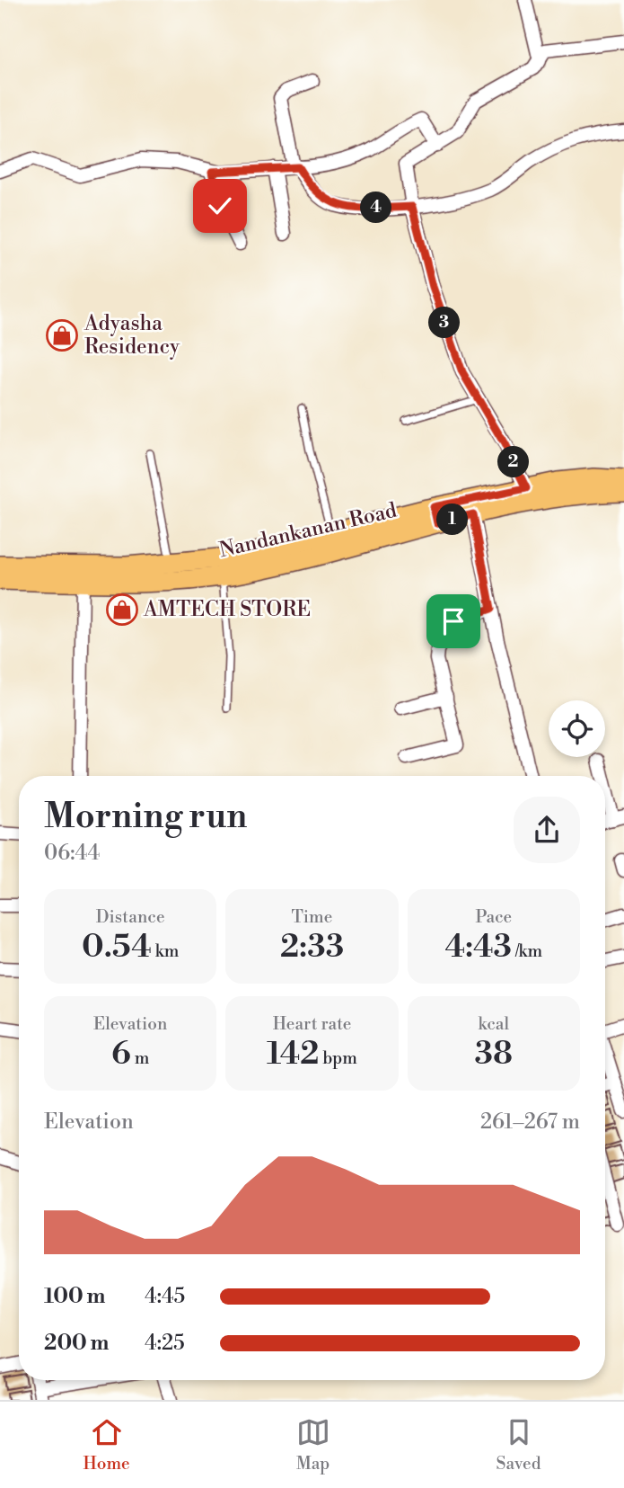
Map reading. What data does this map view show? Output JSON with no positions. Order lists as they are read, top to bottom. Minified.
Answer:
{"streets":{"main road":["Nandankanan Road"]},"places":{"shop":["Adyasha Residency","AMTECH STORE"]},"page":{"pins":["4","3","2","1"],"heading":["Morning run","06:44"],"stats":[["Distance","0.54 km"],["Time","2:33"],["Pace","4:43 /km"],["Elevation","6 m"],["Heart rate","142 bpm"],["kcal","38"]],"chart":["Elevation","261–267 m"],"list":[{"name":"100 m","note":"4:45"},{"name":"200 m","note":"4:25"}],"tabs":["Home","Map","Saved"]}}
